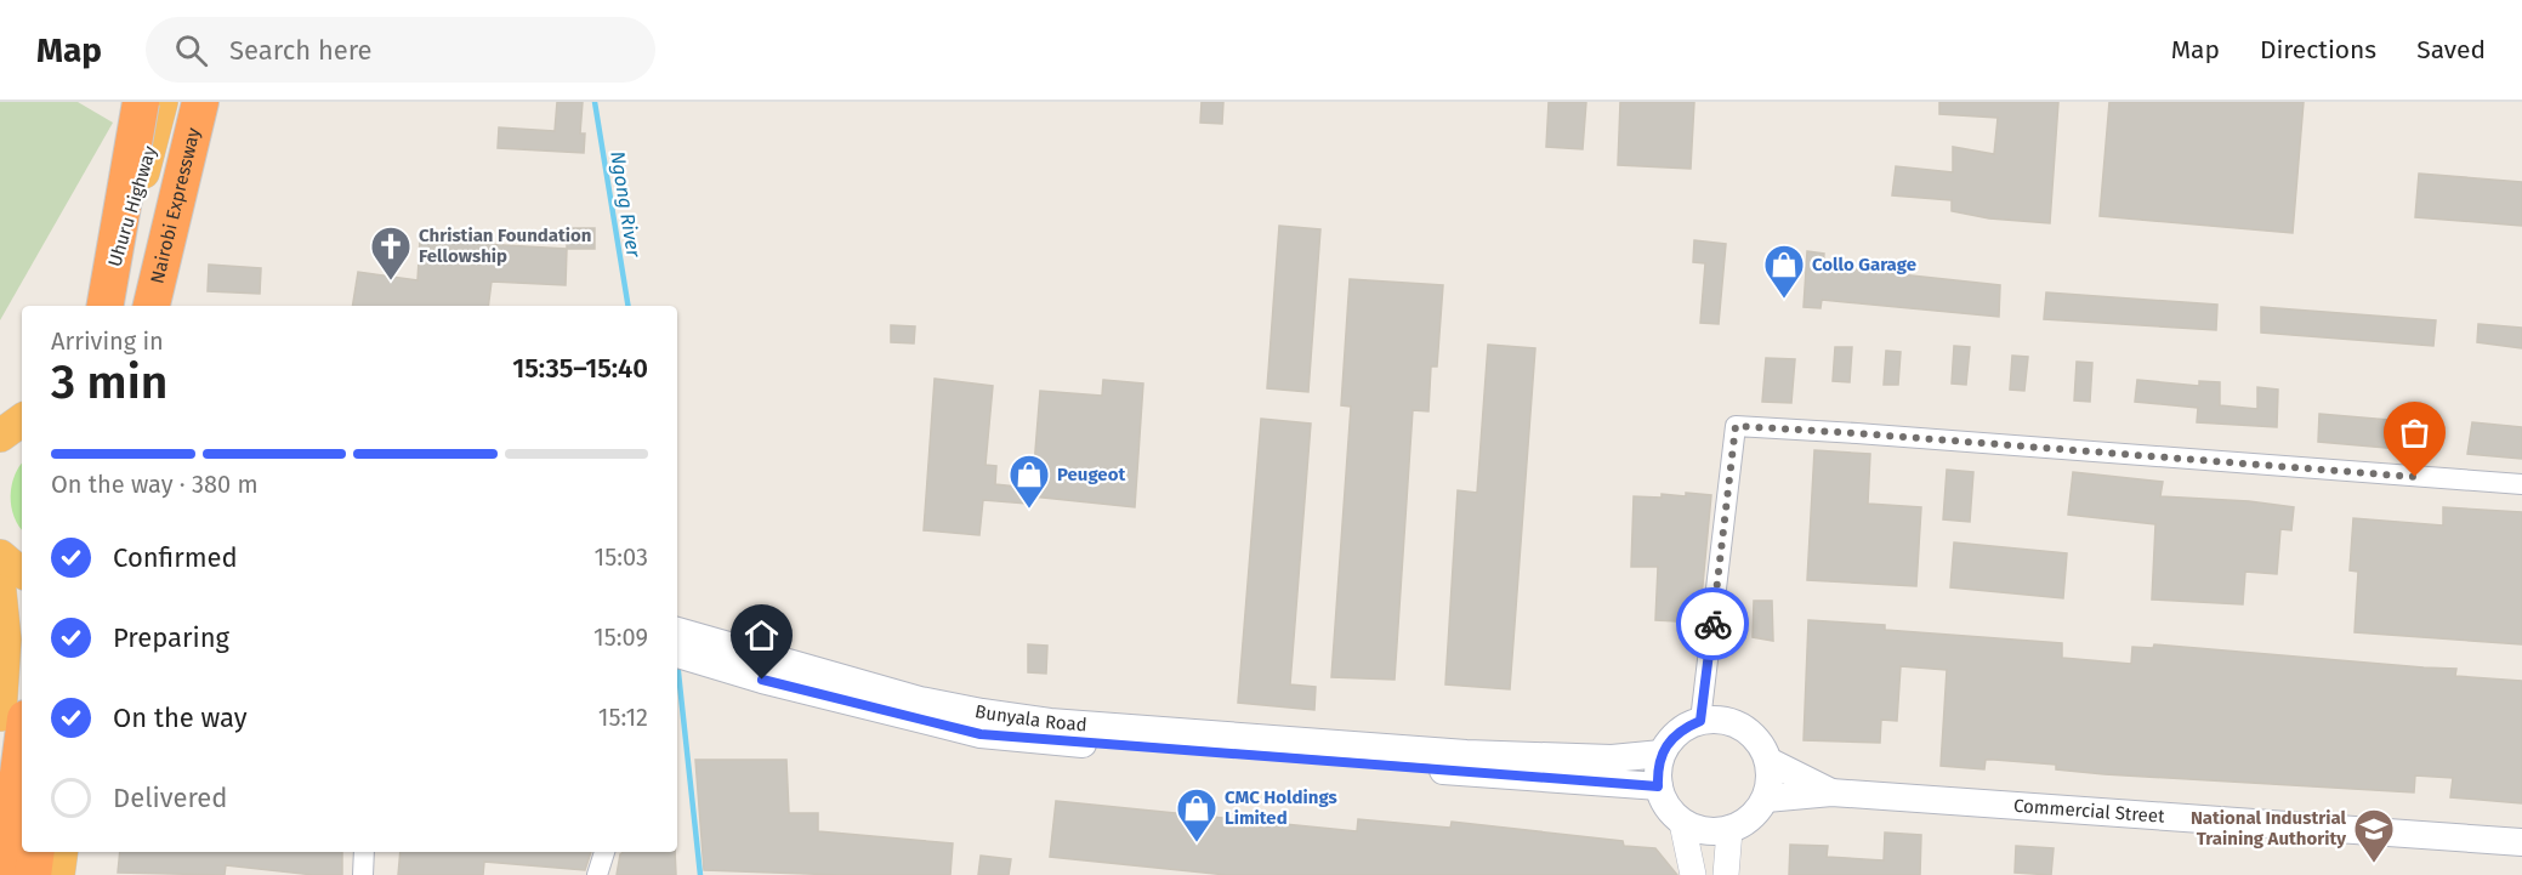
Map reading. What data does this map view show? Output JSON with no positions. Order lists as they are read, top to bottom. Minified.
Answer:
{"streets":{"highway":["Uhuru Highway","Nairobi Expressway"],"main road":["Bunyala Road","Commercial Street"]},"crossings":[["Bunyala Road","Commercial Street"]],"water":["Ngong River"],"places":{"church":["Christian Foundation Fellowship"],"shop":["Collo Garage","Peugeot","CMC Holdings Limited"],"school or university":["National Industrial Training Authority"]},"page":{"header":"Map","search":"Search here","nav":["Map","Directions","Saved"],"heading":["3 min","Arriving in","15:35–15:40"],"bar":"On the way · 380 m","list":[["Confirmed","15:03"],["Preparing","15:09"],["On the way","15:12"],"Delivered"]}}
